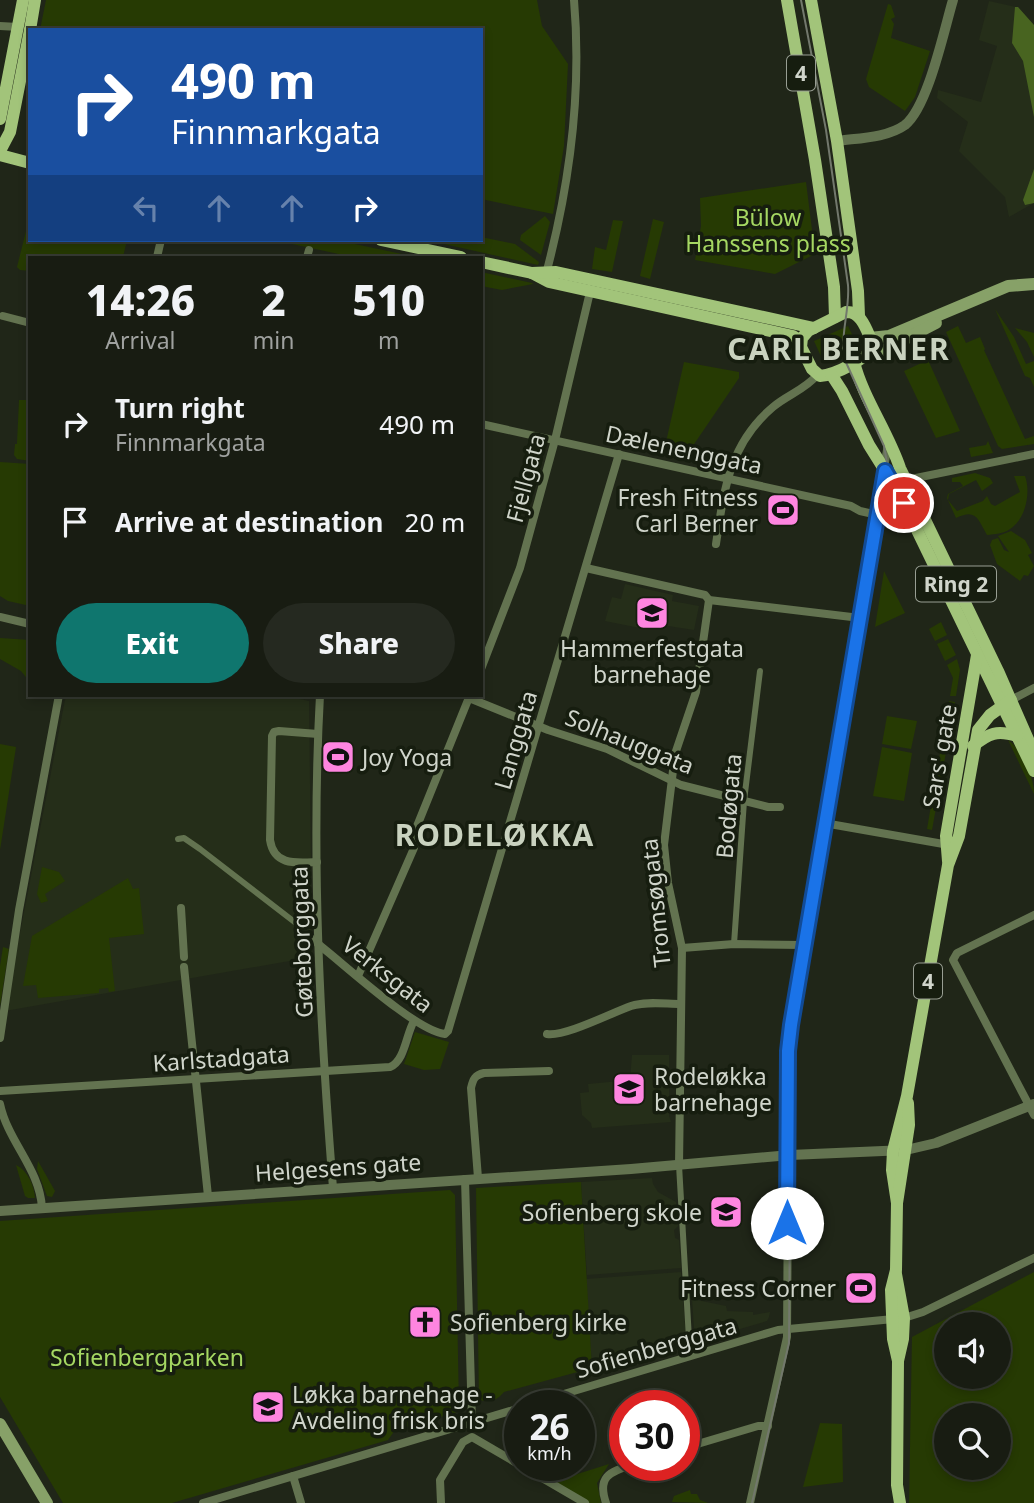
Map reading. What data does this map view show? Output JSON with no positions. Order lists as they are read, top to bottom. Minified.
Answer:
{"streets":{"main road":["4","Ring 2","Sars' gate"],"street":["Dælenenggata","Fjellgata","Langgata","Solhauggata","Bodøgata","Tromsøgata","Gøteborggata","Verksgata","Karlstadgata","Helgesens gate","Sofienberggata"]},"crossings":[["4","Ring 2"],["Dælenenggata","Fjellgata"],["Dælenenggata","Langgata"],["Ring 2","Sars' gate"],["Langgata","Solhauggata"],["Langgata","Verksgata"],["Solhauggata","Bodøgata"],["Solhauggata","Tromsøgata"],["Sars' gate","Helgesens gate"],["Sars' gate","Sofienberggata"],["Tromsøgata","Helgesens gate"],["Gøteborggata","Verksgata"],["Gøteborggata","Karlstadgata"],["Gøteborggata","Helgesens gate"],["Verksgata","Karlstadgata"]],"districts":["CARL BERNER","RODELØKKA"],"parks":["Bülow Hanssens plass","Sofienbergparken"],"places":{"sports":["Fresh Fitness Carl Berner","Joy Yoga","Fitness Corner"],"school or university":["Hammerfestgata barnehage","Rodeløkka barnehage","Sofienberg skole","Løkka barnehage - Avdeling frisk bris"],"church":["Sofienberg kirke"]},"page":{"turn":["490 m","Finnmarkgata"],"eta":["14:26","Arrival","2","min","510","m"],"list":[{"name":"Turn right","note":"Finnmarkgata","value":"490 m"},{"name":"Arrive at destination","value":"20 m"}],"buttons":["Exit","Share"],"speed":"26 km/h","limit":"30"}}
